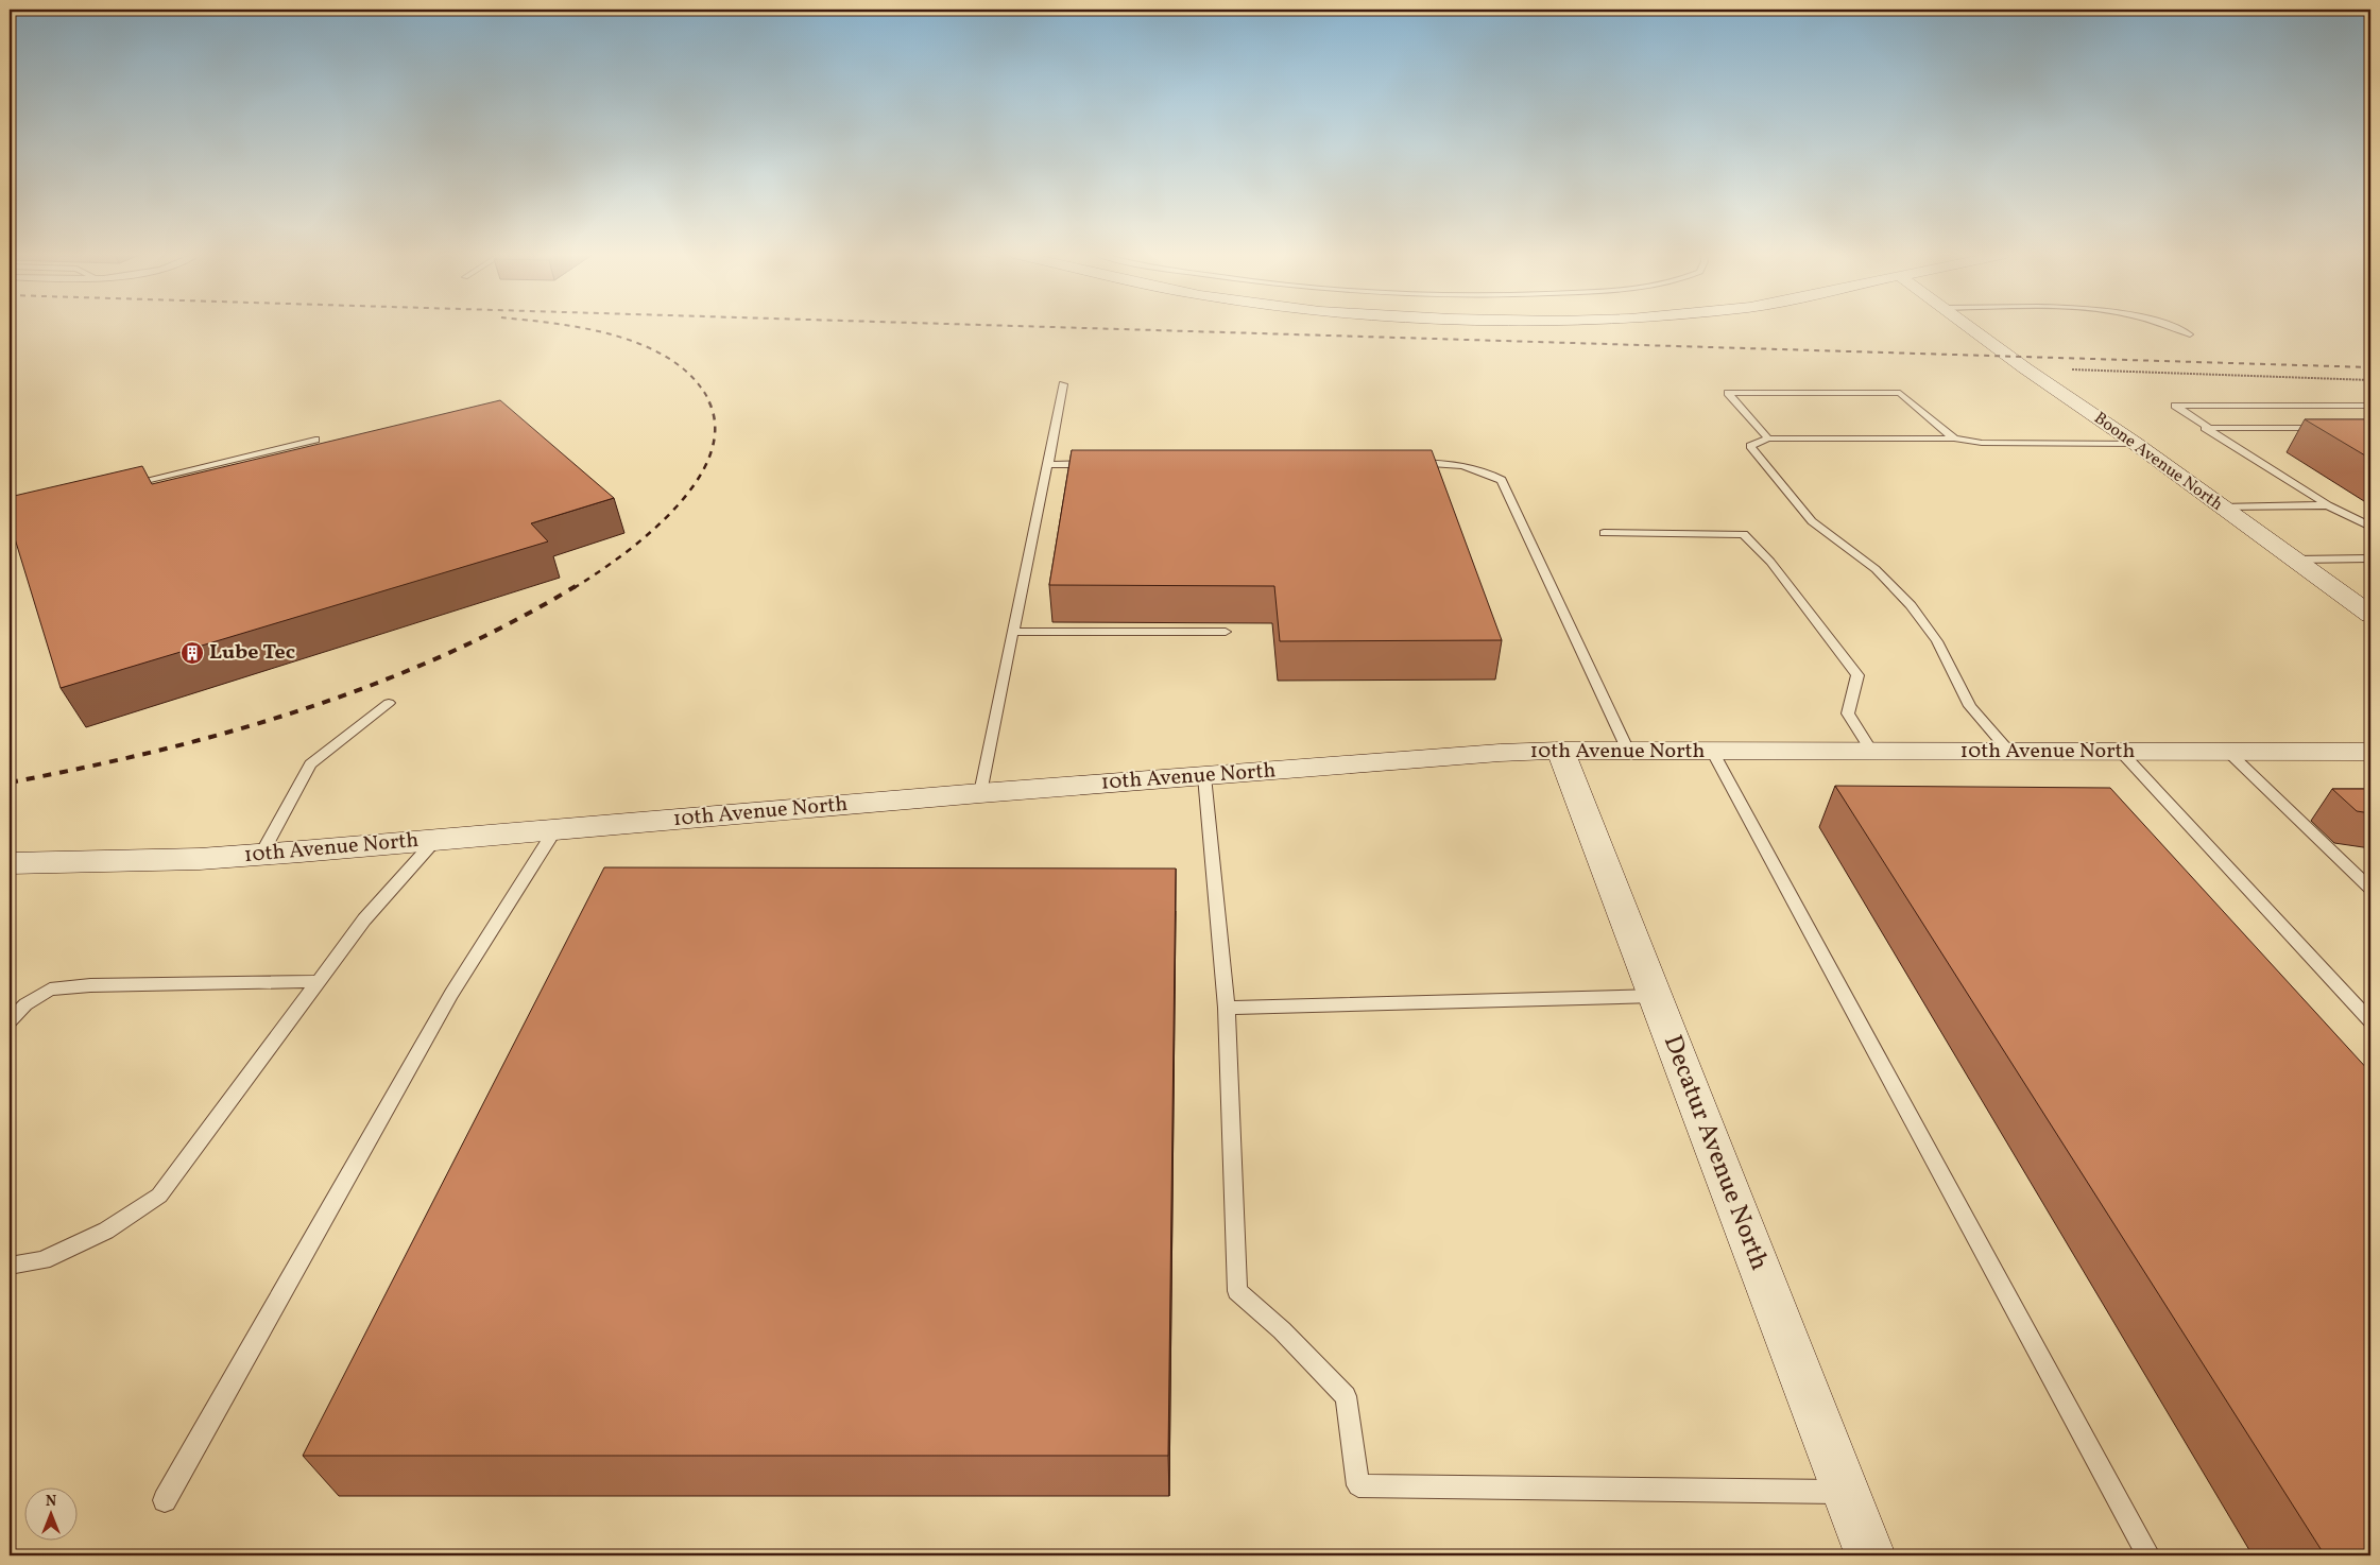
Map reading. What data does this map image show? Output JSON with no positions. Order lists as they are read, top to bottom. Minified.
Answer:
{"streets":{"street":["Boone Avenue North","10th Avenue North","Decatur Avenue North"]},"crossings":[["10th Avenue North","Decatur Avenue North"]],"places":{"building":["Lube Tec"]},"north":"top"}
